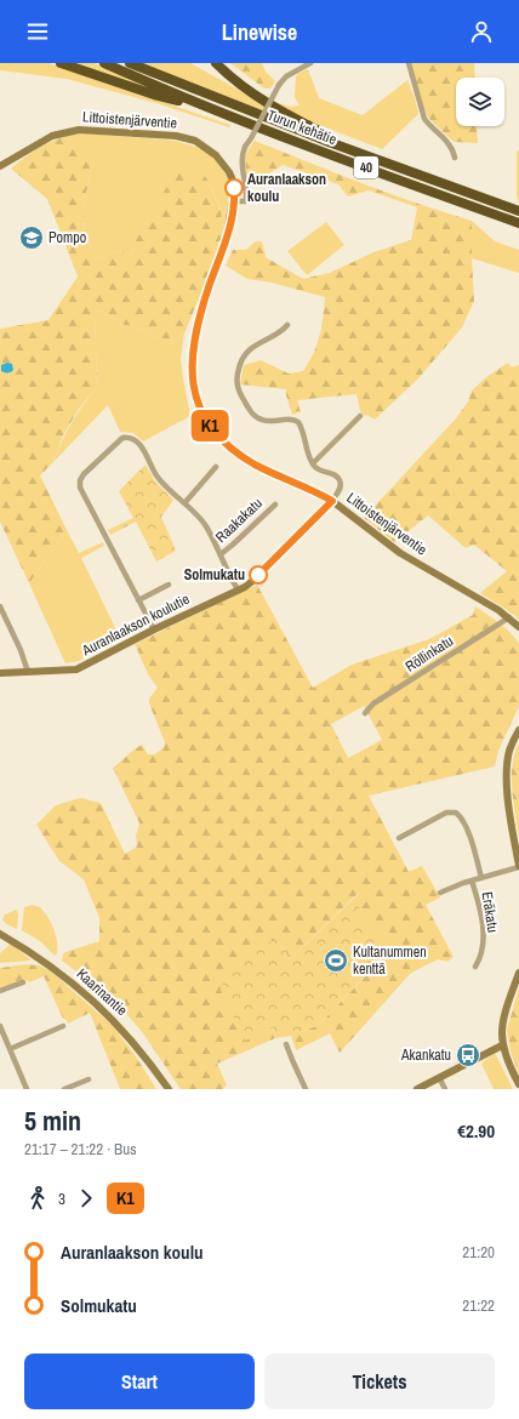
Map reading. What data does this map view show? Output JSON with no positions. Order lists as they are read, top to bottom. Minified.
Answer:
{"streets":{"highway":["Turun kehätie","40"],"street":["Littoistenjärventie","Raakakatu","Auranlaakson koulutie","Röllinkatu","Eräkatu","Kaarinantie"]},"crossings":[["Littoistenjärventie","Auranlaakson koulutie"],["Littoistenjärventie","Röllinkatu"]],"places":{"other":["Auranlaakson koulu","Solmukatu"],"school or university":["Pompo"],"sports":["Kultanummen kenttä"],"bus stop":["Akankatu"]},"lines":["bus line K1"],"page":{"header":"Linewise","on_map":"K1","heading":["5 min","21:17 – 21:22 · Bus","€2.90"],"legs":["3","K1"],"list":[{"name":"Auranlaakson koulu","value":"21:20"},{"name":"Solmukatu","value":"21:22"}],"buttons":["Start","Tickets"]}}
